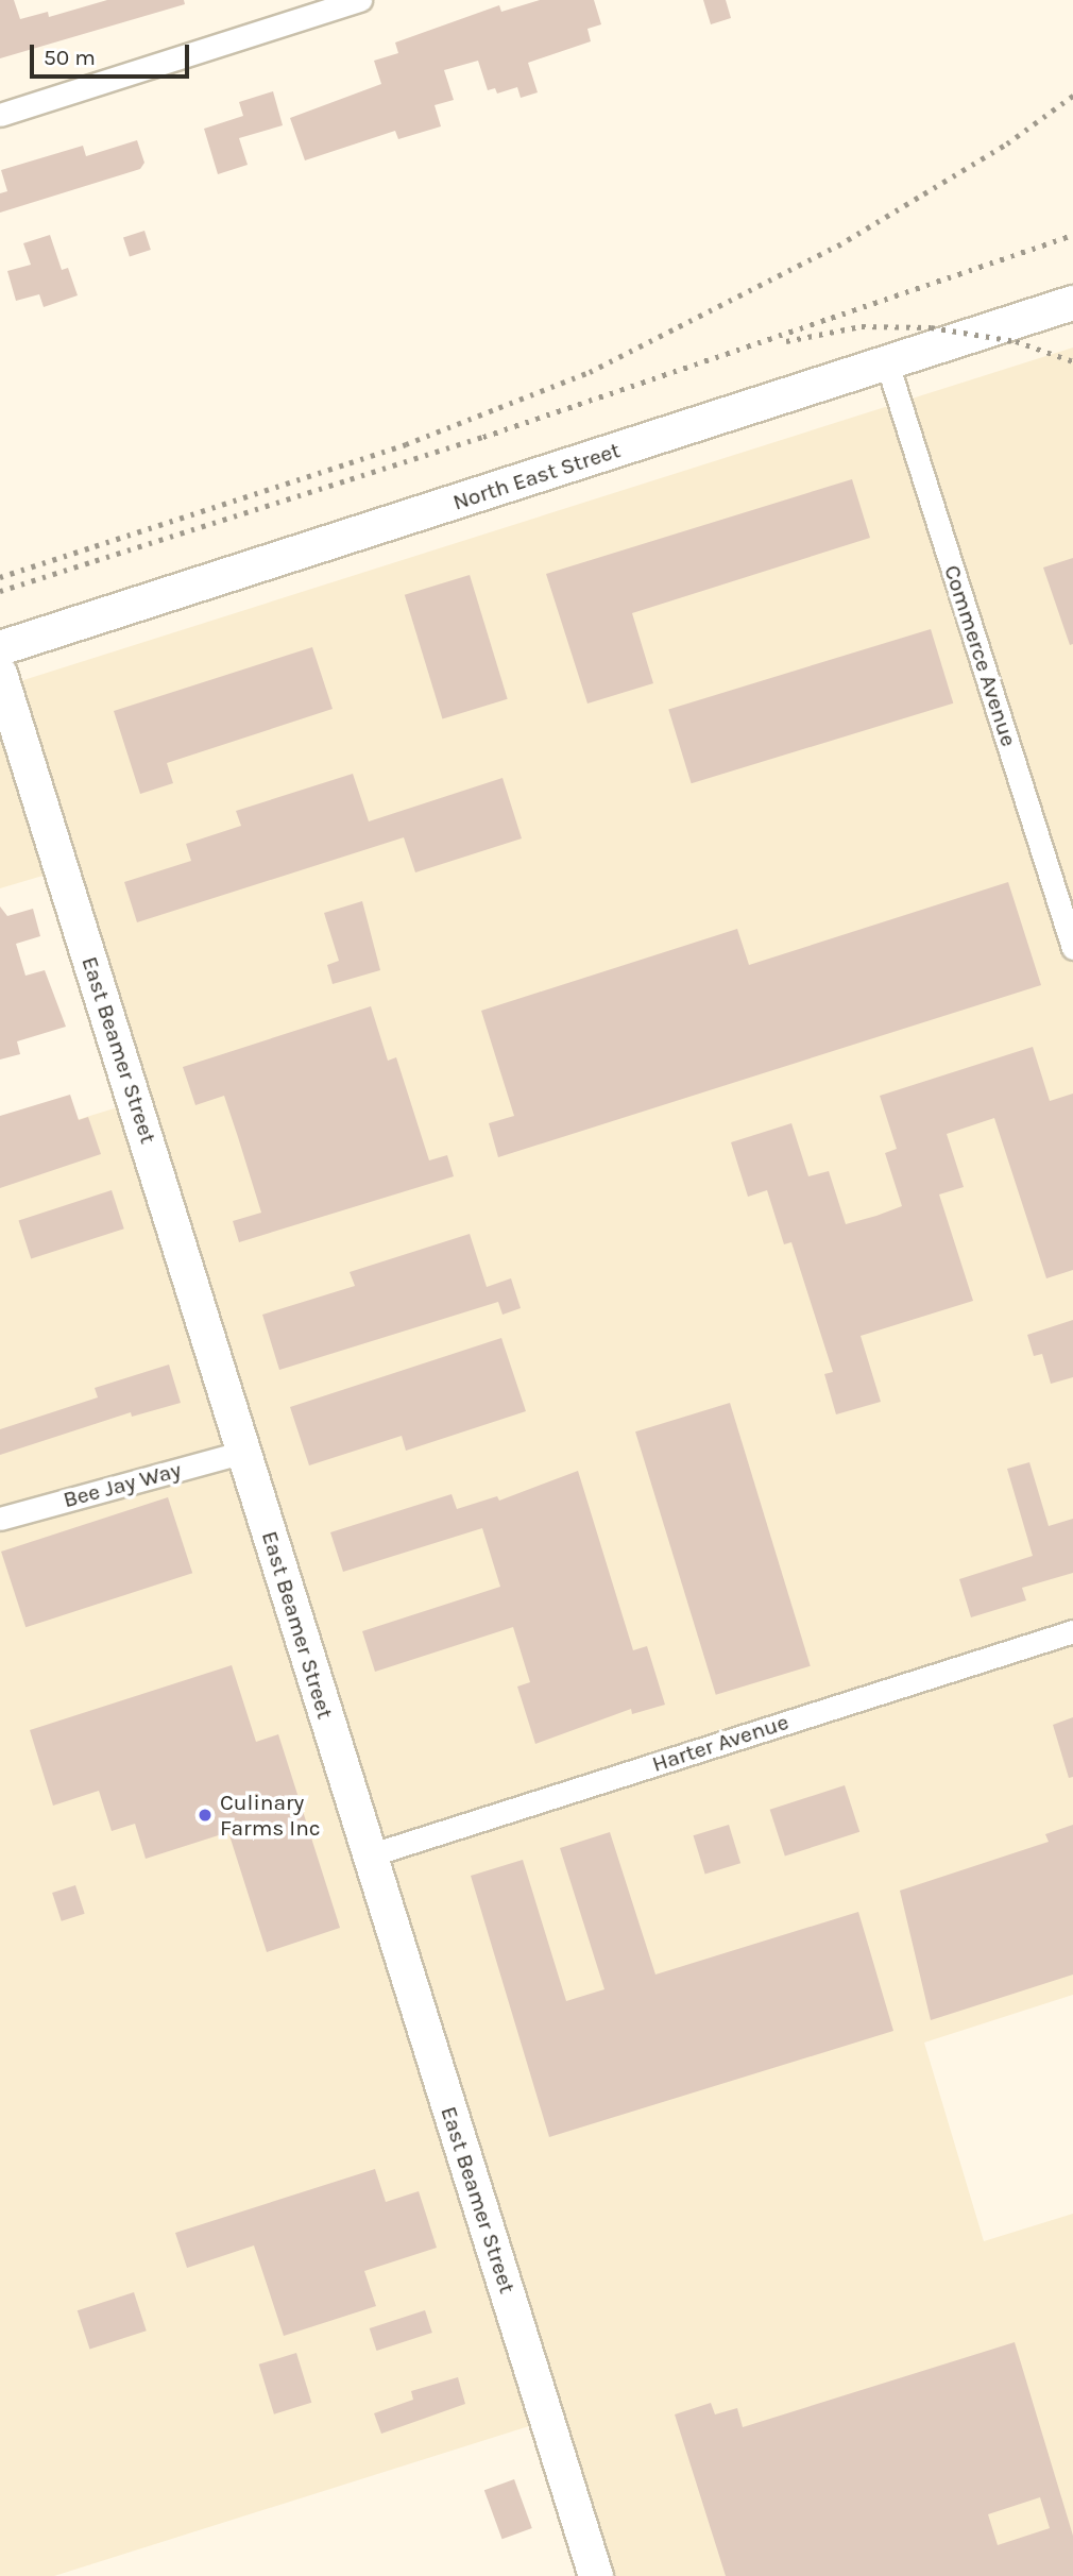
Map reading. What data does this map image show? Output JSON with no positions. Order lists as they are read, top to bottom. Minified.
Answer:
{"streets":{"street":["North East Street","Commerce Avenue","East Beamer Street","Bee Jay Way","Harter Avenue"]},"crossings":[["North East Street","Commerce Avenue"],["East Beamer Street","Bee Jay Way"],["East Beamer Street","Harter Avenue"]],"places":["Culinary Farms Inc"],"scale_bar":"50 m"}
